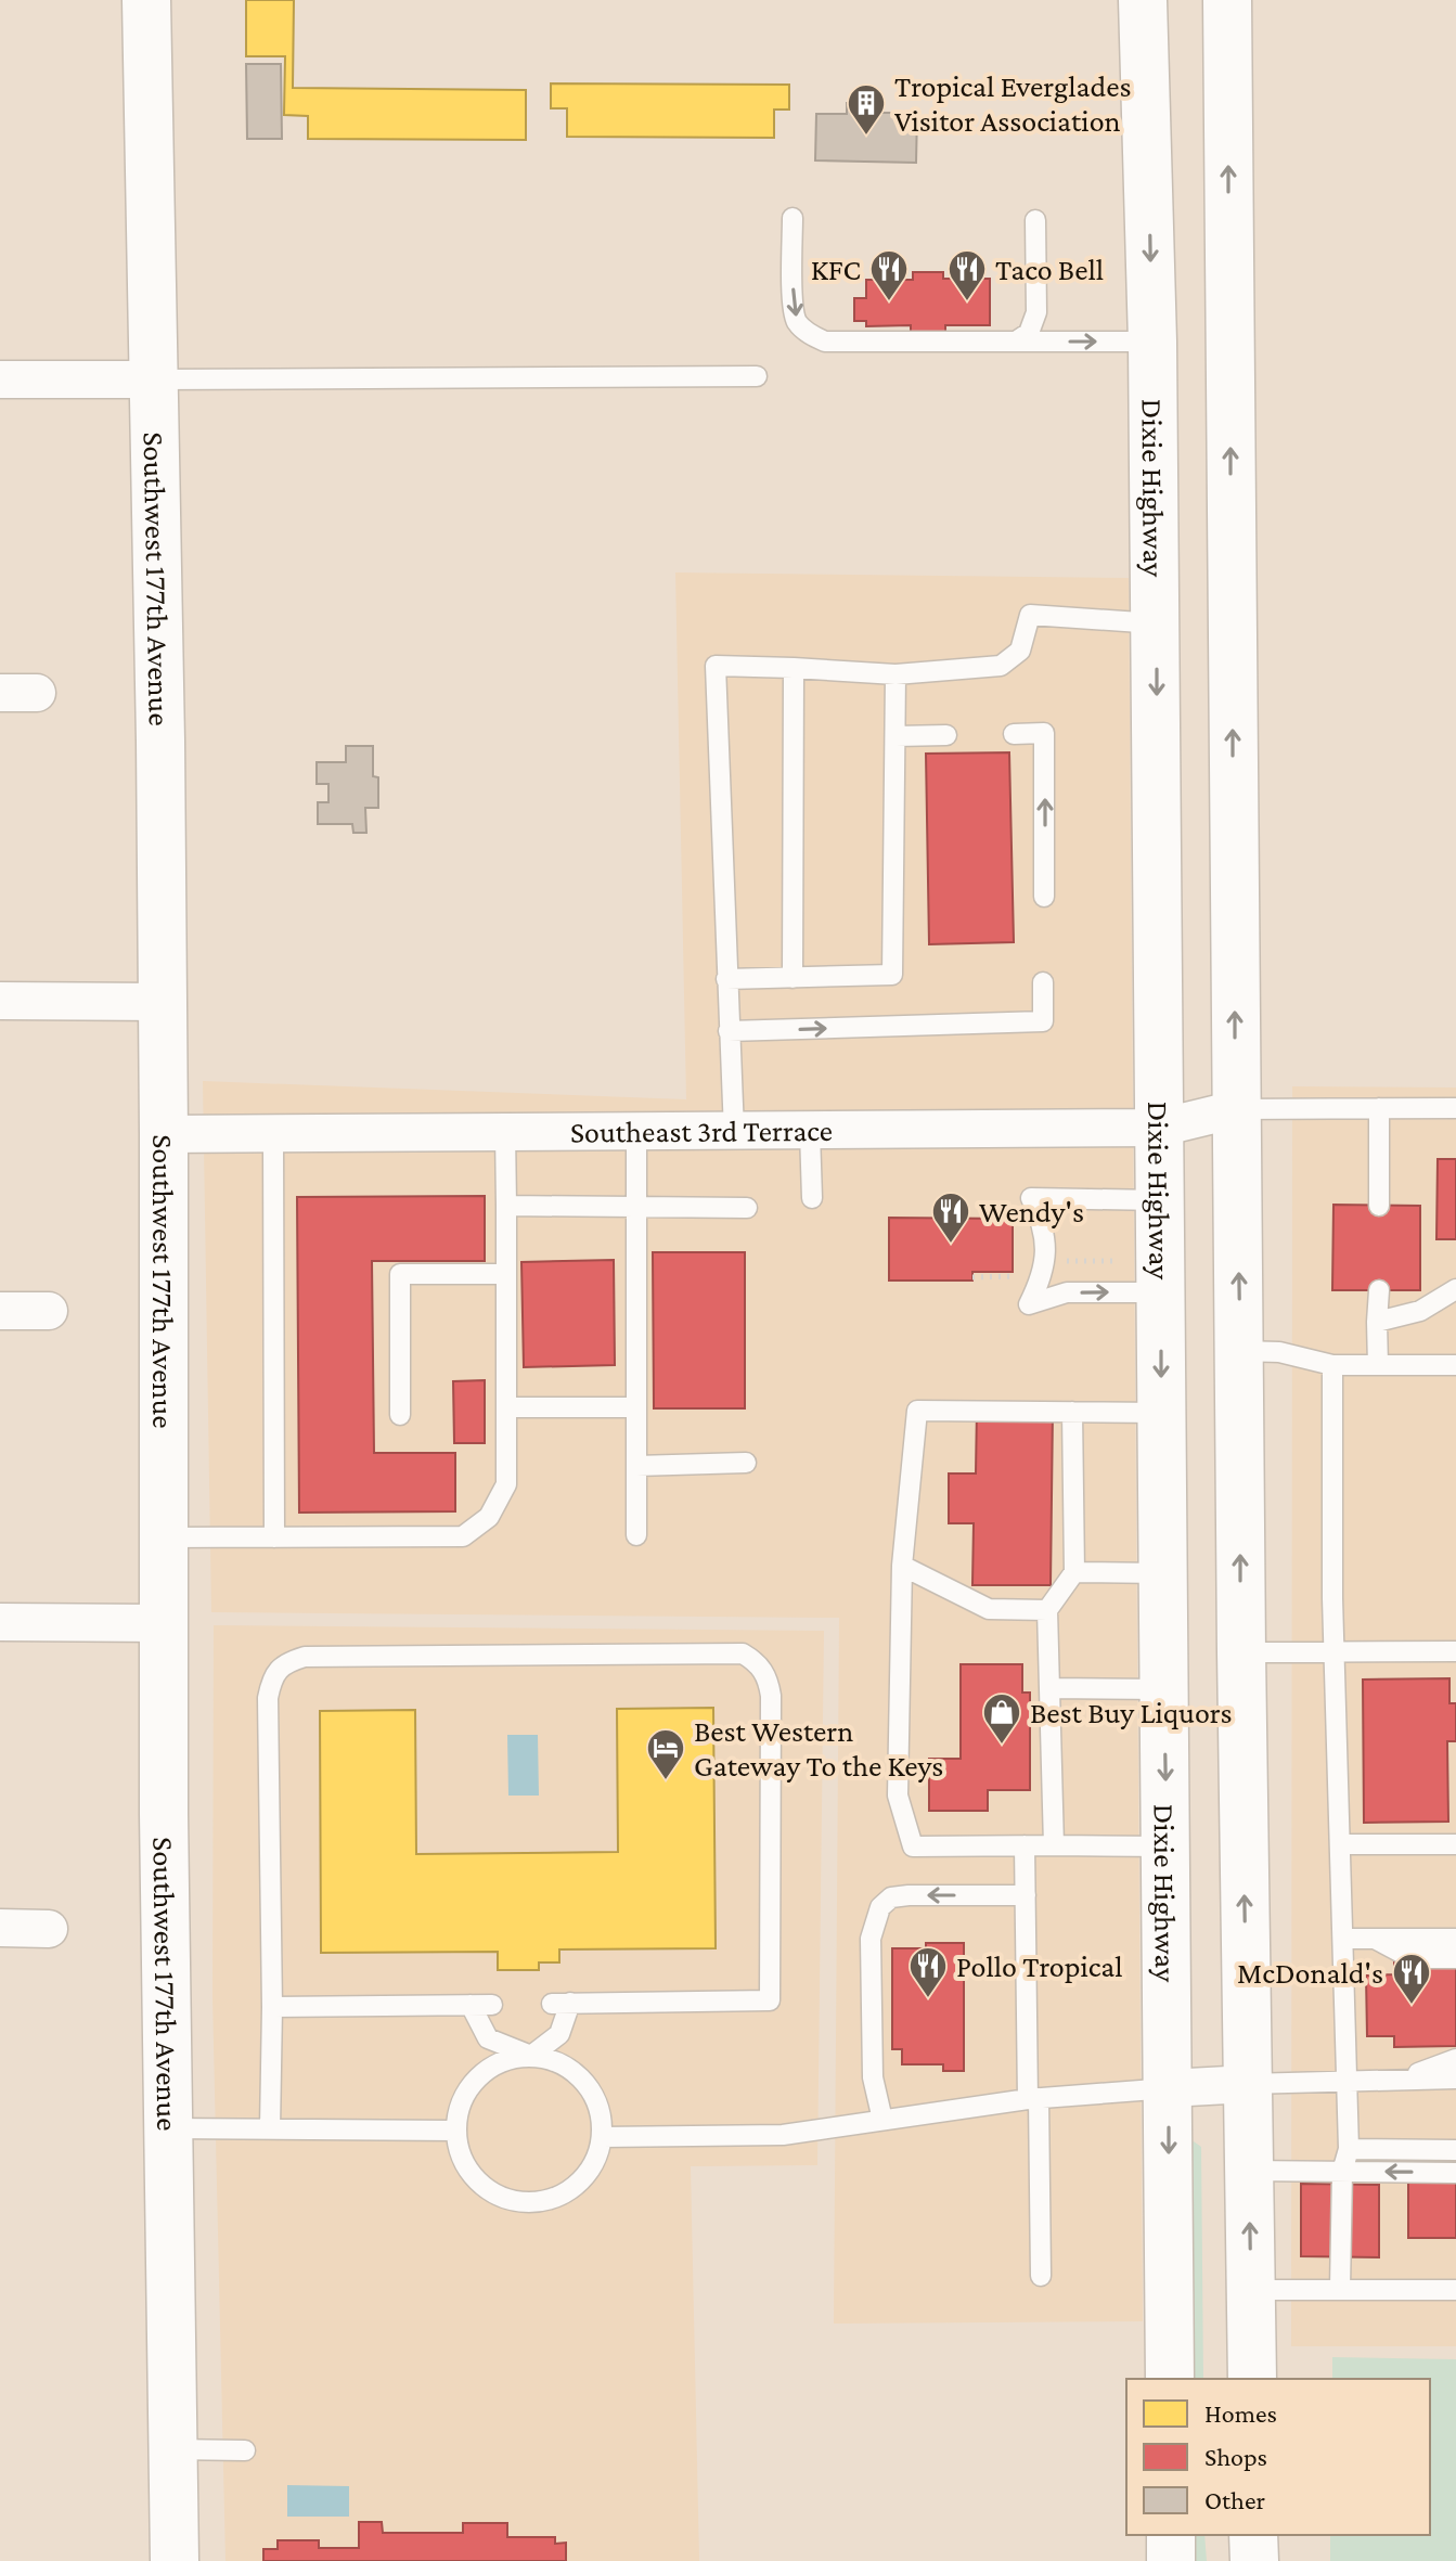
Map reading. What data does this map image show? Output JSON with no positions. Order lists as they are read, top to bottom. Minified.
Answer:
{"streets":{"main road":["Dixie Highway","Southwest 177th Avenue"],"street":["Southeast 3rd Terrace"]},"crossings":[["Dixie Highway","Southeast 3rd Terrace"],["Southwest 177th Avenue","Southeast 3rd Terrace"]],"places":{"building":["Tropical Everglades Visitor Association"],"restaurant":["KFC","Taco Bell","Wendy's","Pollo Tropical","McDonald's"],"shop":["Best Buy Liquors"],"hotel":["Best Western Gateway To the Keys"]},"legend":["Homes","Shops","Other"]}
